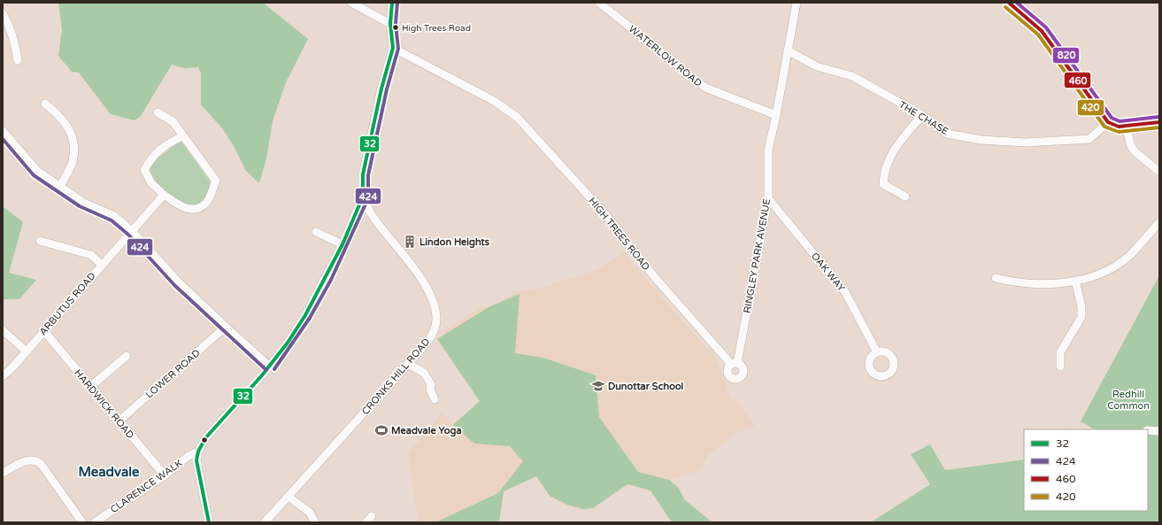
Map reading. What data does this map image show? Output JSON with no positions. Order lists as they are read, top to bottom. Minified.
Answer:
{"streets":{"street":["WATERLOW ROAD","THE CHASE","HIGH TREES ROAD","RINGLEY PARK AVENUE","OAK WAY","ARBUTUS ROAD","LOWER ROAD","CRONKS HILL ROAD","HARDWICK ROAD","CLARENCE WALK"]},"crossings":[["WATERLOW ROAD","RINGLEY PARK AVENUE"],["THE CHASE","RINGLEY PARK AVENUE"],["HIGH TREES ROAD","RINGLEY PARK AVENUE"],["RINGLEY PARK AVENUE","OAK WAY"],["ARBUTUS ROAD","HARDWICK ROAD"],["LOWER ROAD","HARDWICK ROAD"],["HARDWICK ROAD","CLARENCE WALK"]],"districts":["Meadvale"],"parks":["Redhill Common"],"places":{"other":["High Trees Road"],"building":["Lindon Heights"],"school or university":["Dunottar School"],"sports":["Meadvale Yoga"]},"lines":["transit line 32","transit line 424","transit line 460","transit line 820","transit line 420"],"legend":["32","424","460","420"]}
